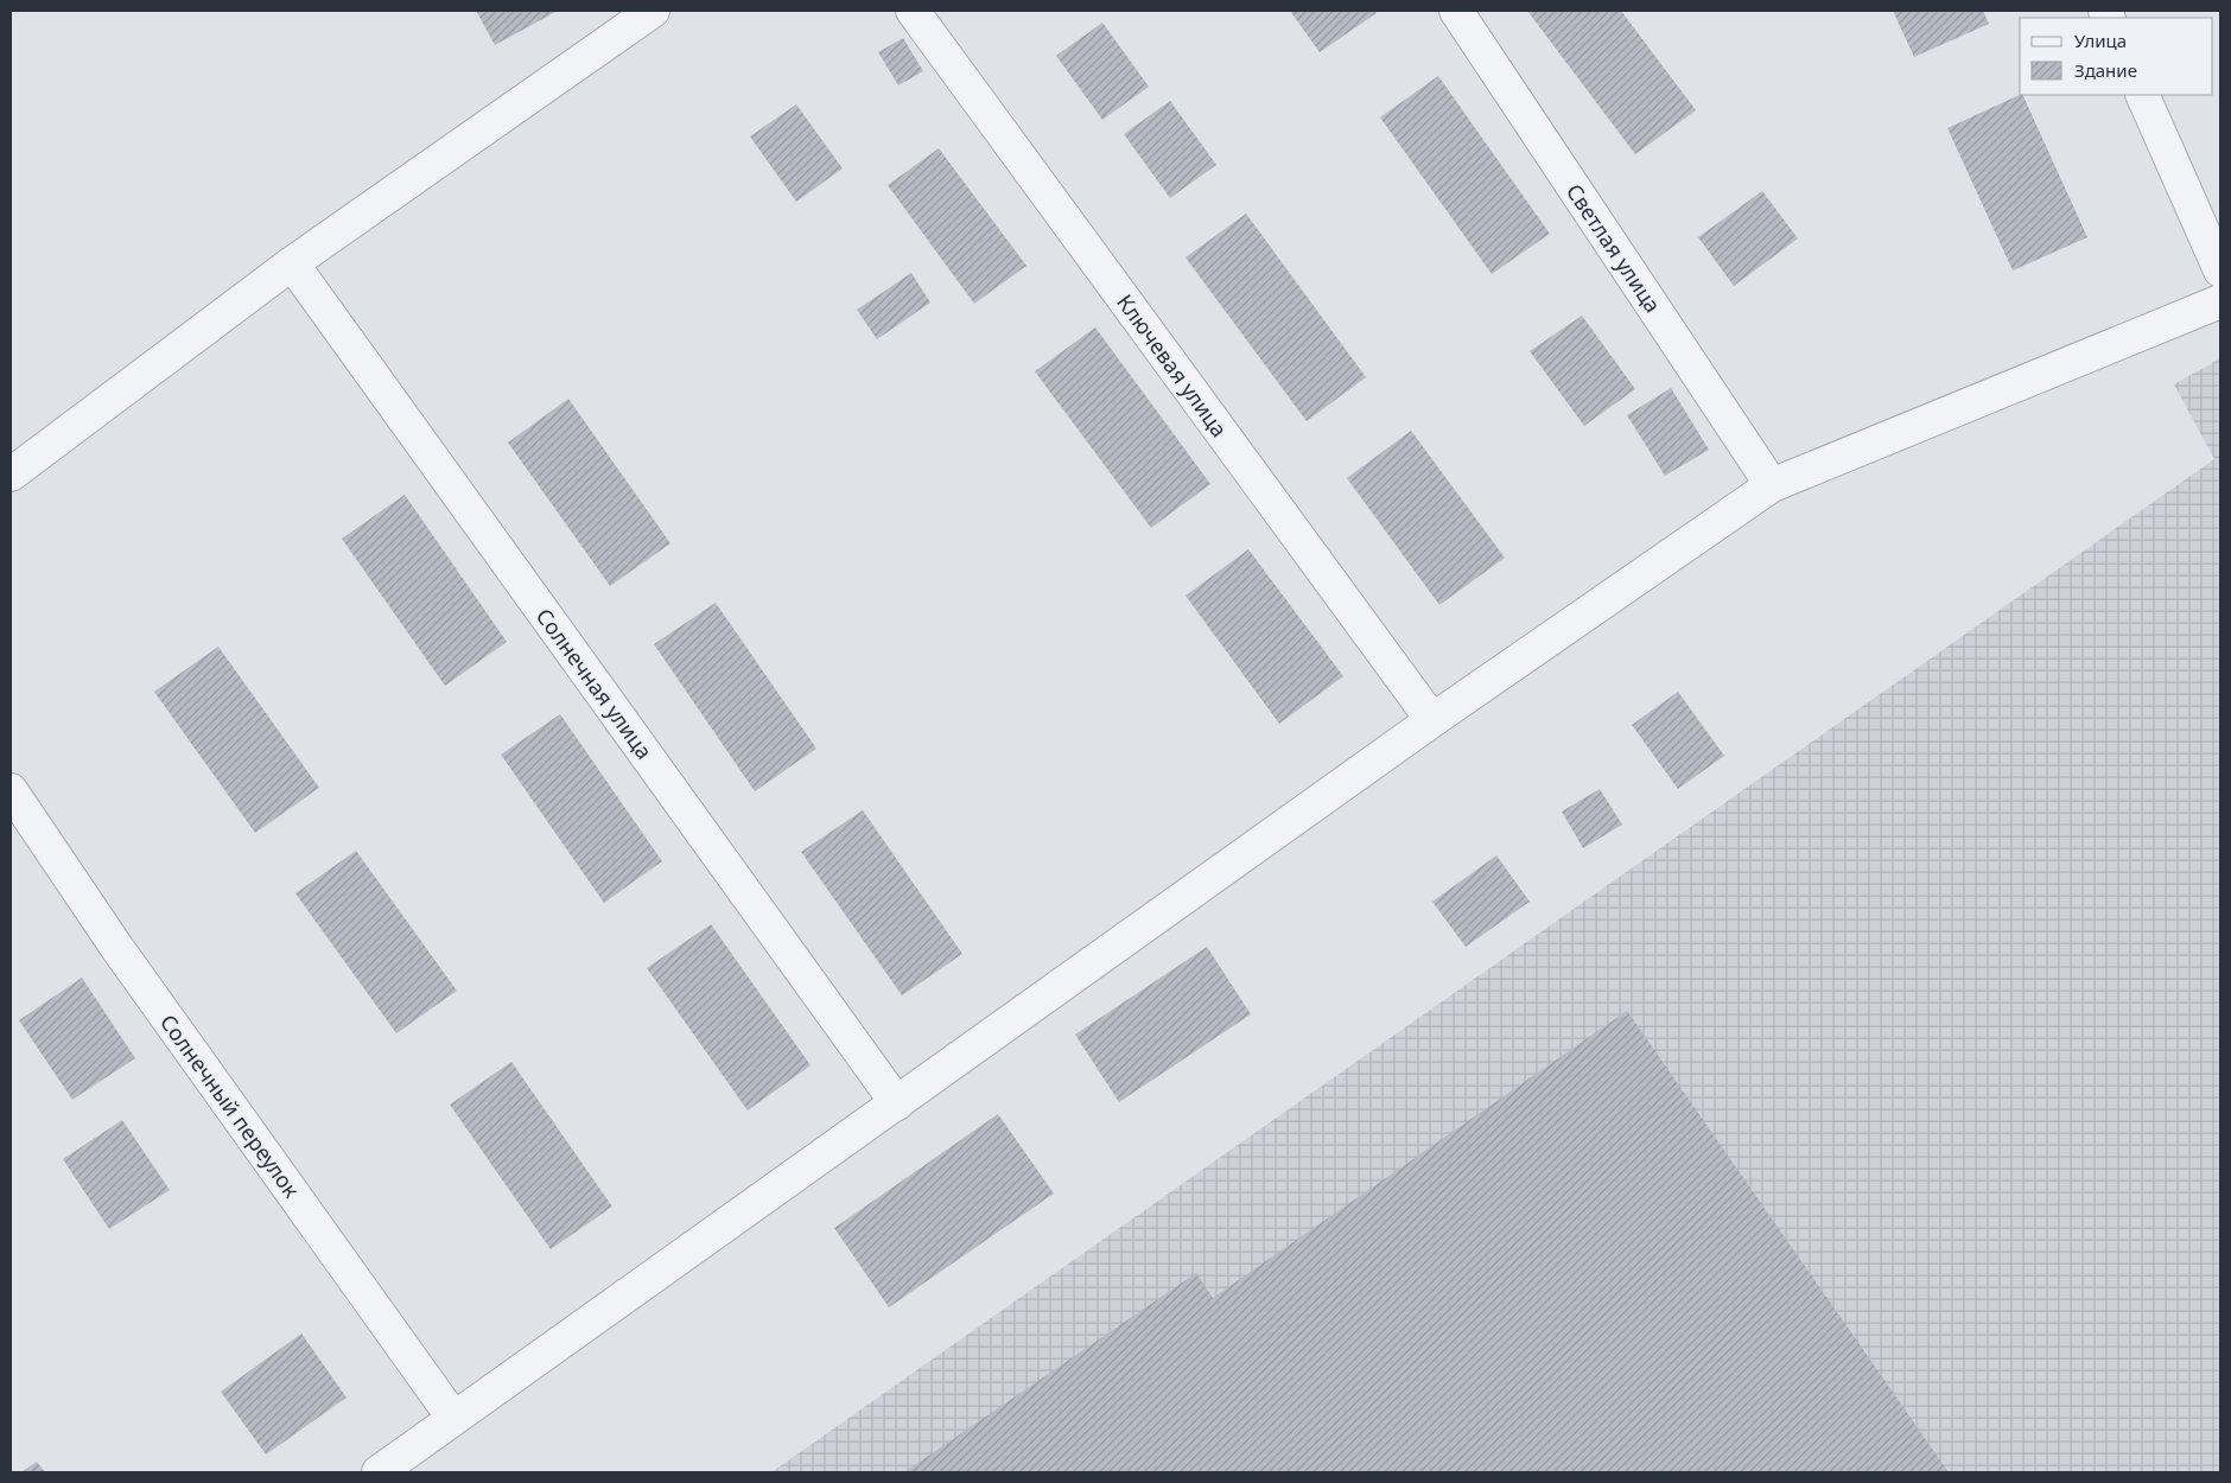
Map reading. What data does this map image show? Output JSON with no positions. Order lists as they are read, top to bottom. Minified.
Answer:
{"streets":{"street":["Светлая улица","Ключевая улица","Солнечная улица","Солнечный переулок"]},"legend":["Улица","Здание"]}
